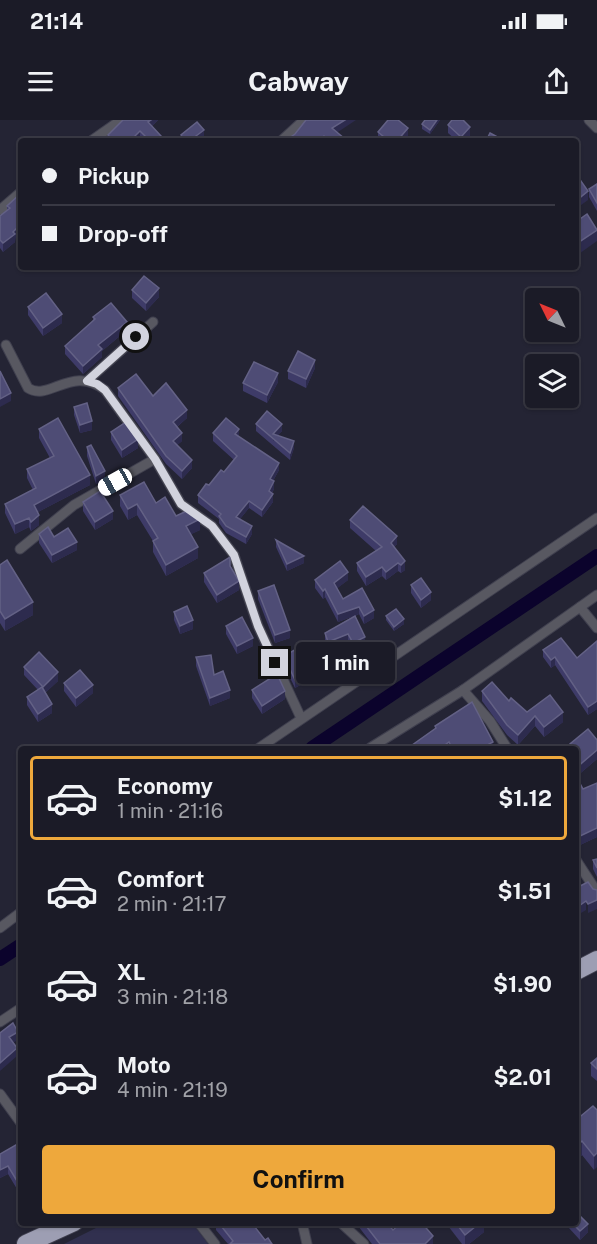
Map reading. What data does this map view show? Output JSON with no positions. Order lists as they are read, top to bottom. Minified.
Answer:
{"north":"top left","page":{"status":"21:14","header":"Cabway","banner":["Pickup","Drop-off"],"bubble":"1 min","list":[{"name":"Economy","note":"1 min · 21:16","value":"$1.12"},{"name":"Comfort","note":"2 min · 21:17","value":"$1.51"},{"name":"XL","note":"3 min · 21:18","value":"$1.90"},{"name":"Moto","note":"4 min · 21:19","value":"$2.01"}],"buttons":"Confirm"}}
